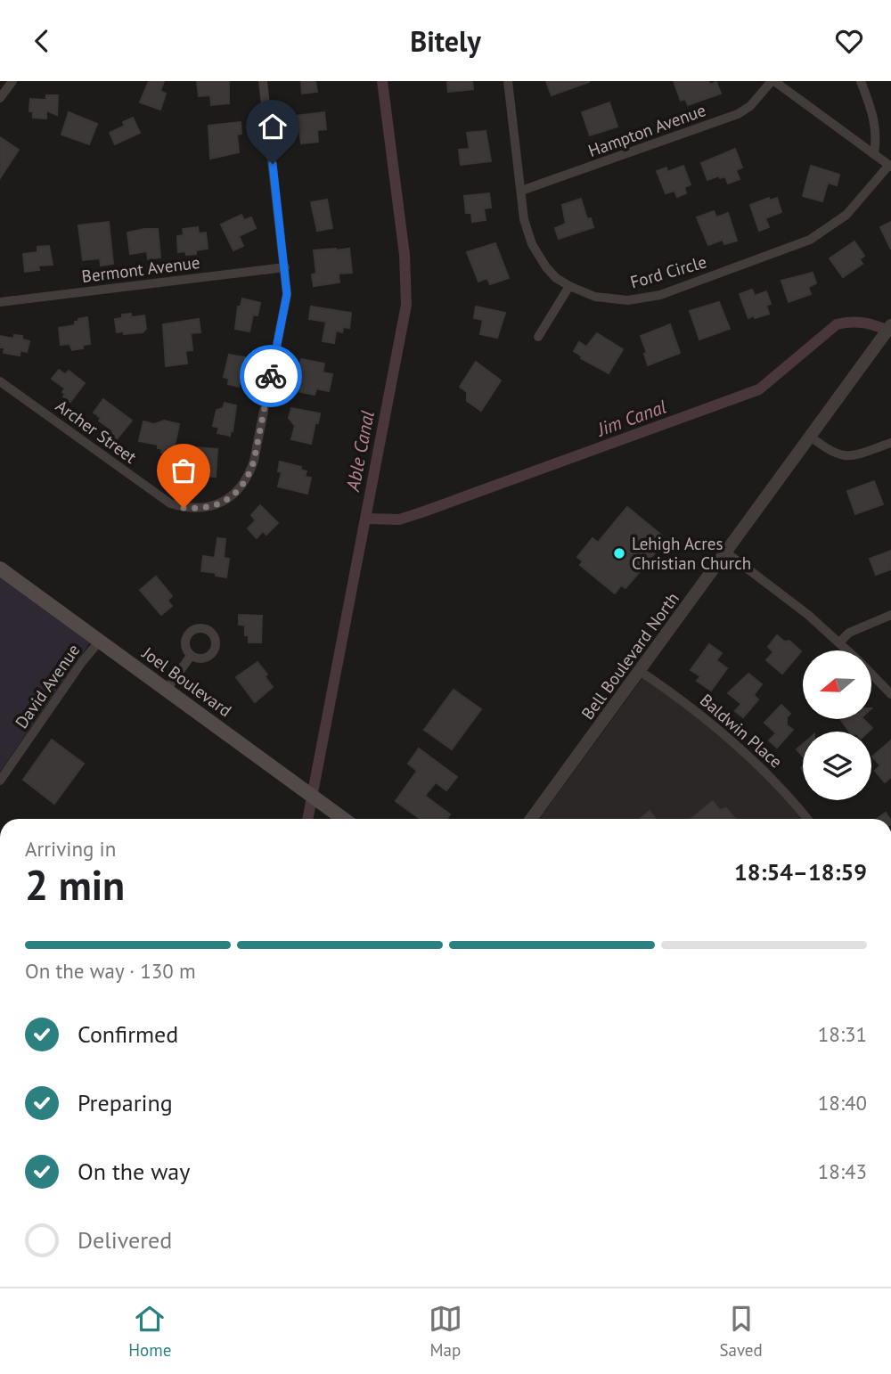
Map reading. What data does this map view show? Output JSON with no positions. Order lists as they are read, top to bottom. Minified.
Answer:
{"streets":{"main road":["Joel Boulevard"],"street":["Hampton Avenue","Bermont Avenue","Ford Circle","Archer Street","Bell Boulevard North","David Avenue","Baldwin Place"]},"crossings":[["Hampton Avenue","Ford Circle"],["Bermont Avenue","Archer Street"],["Bell Boulevard North","Baldwin Place"],["Joel Boulevard","David Avenue"]],"water":["Jim Canal","Able Canal"],"places":["Lehigh Acres Christian Church"],"north":"left","page":{"header":"Bitely","heading":["2 min","Arriving in","18:54–18:59"],"bar":"On the way · 130 m","list":[["Confirmed","18:31"],["Preparing","18:40"],["On the way","18:43"],"Delivered"],"tabs":["Home","Map","Saved"]}}
